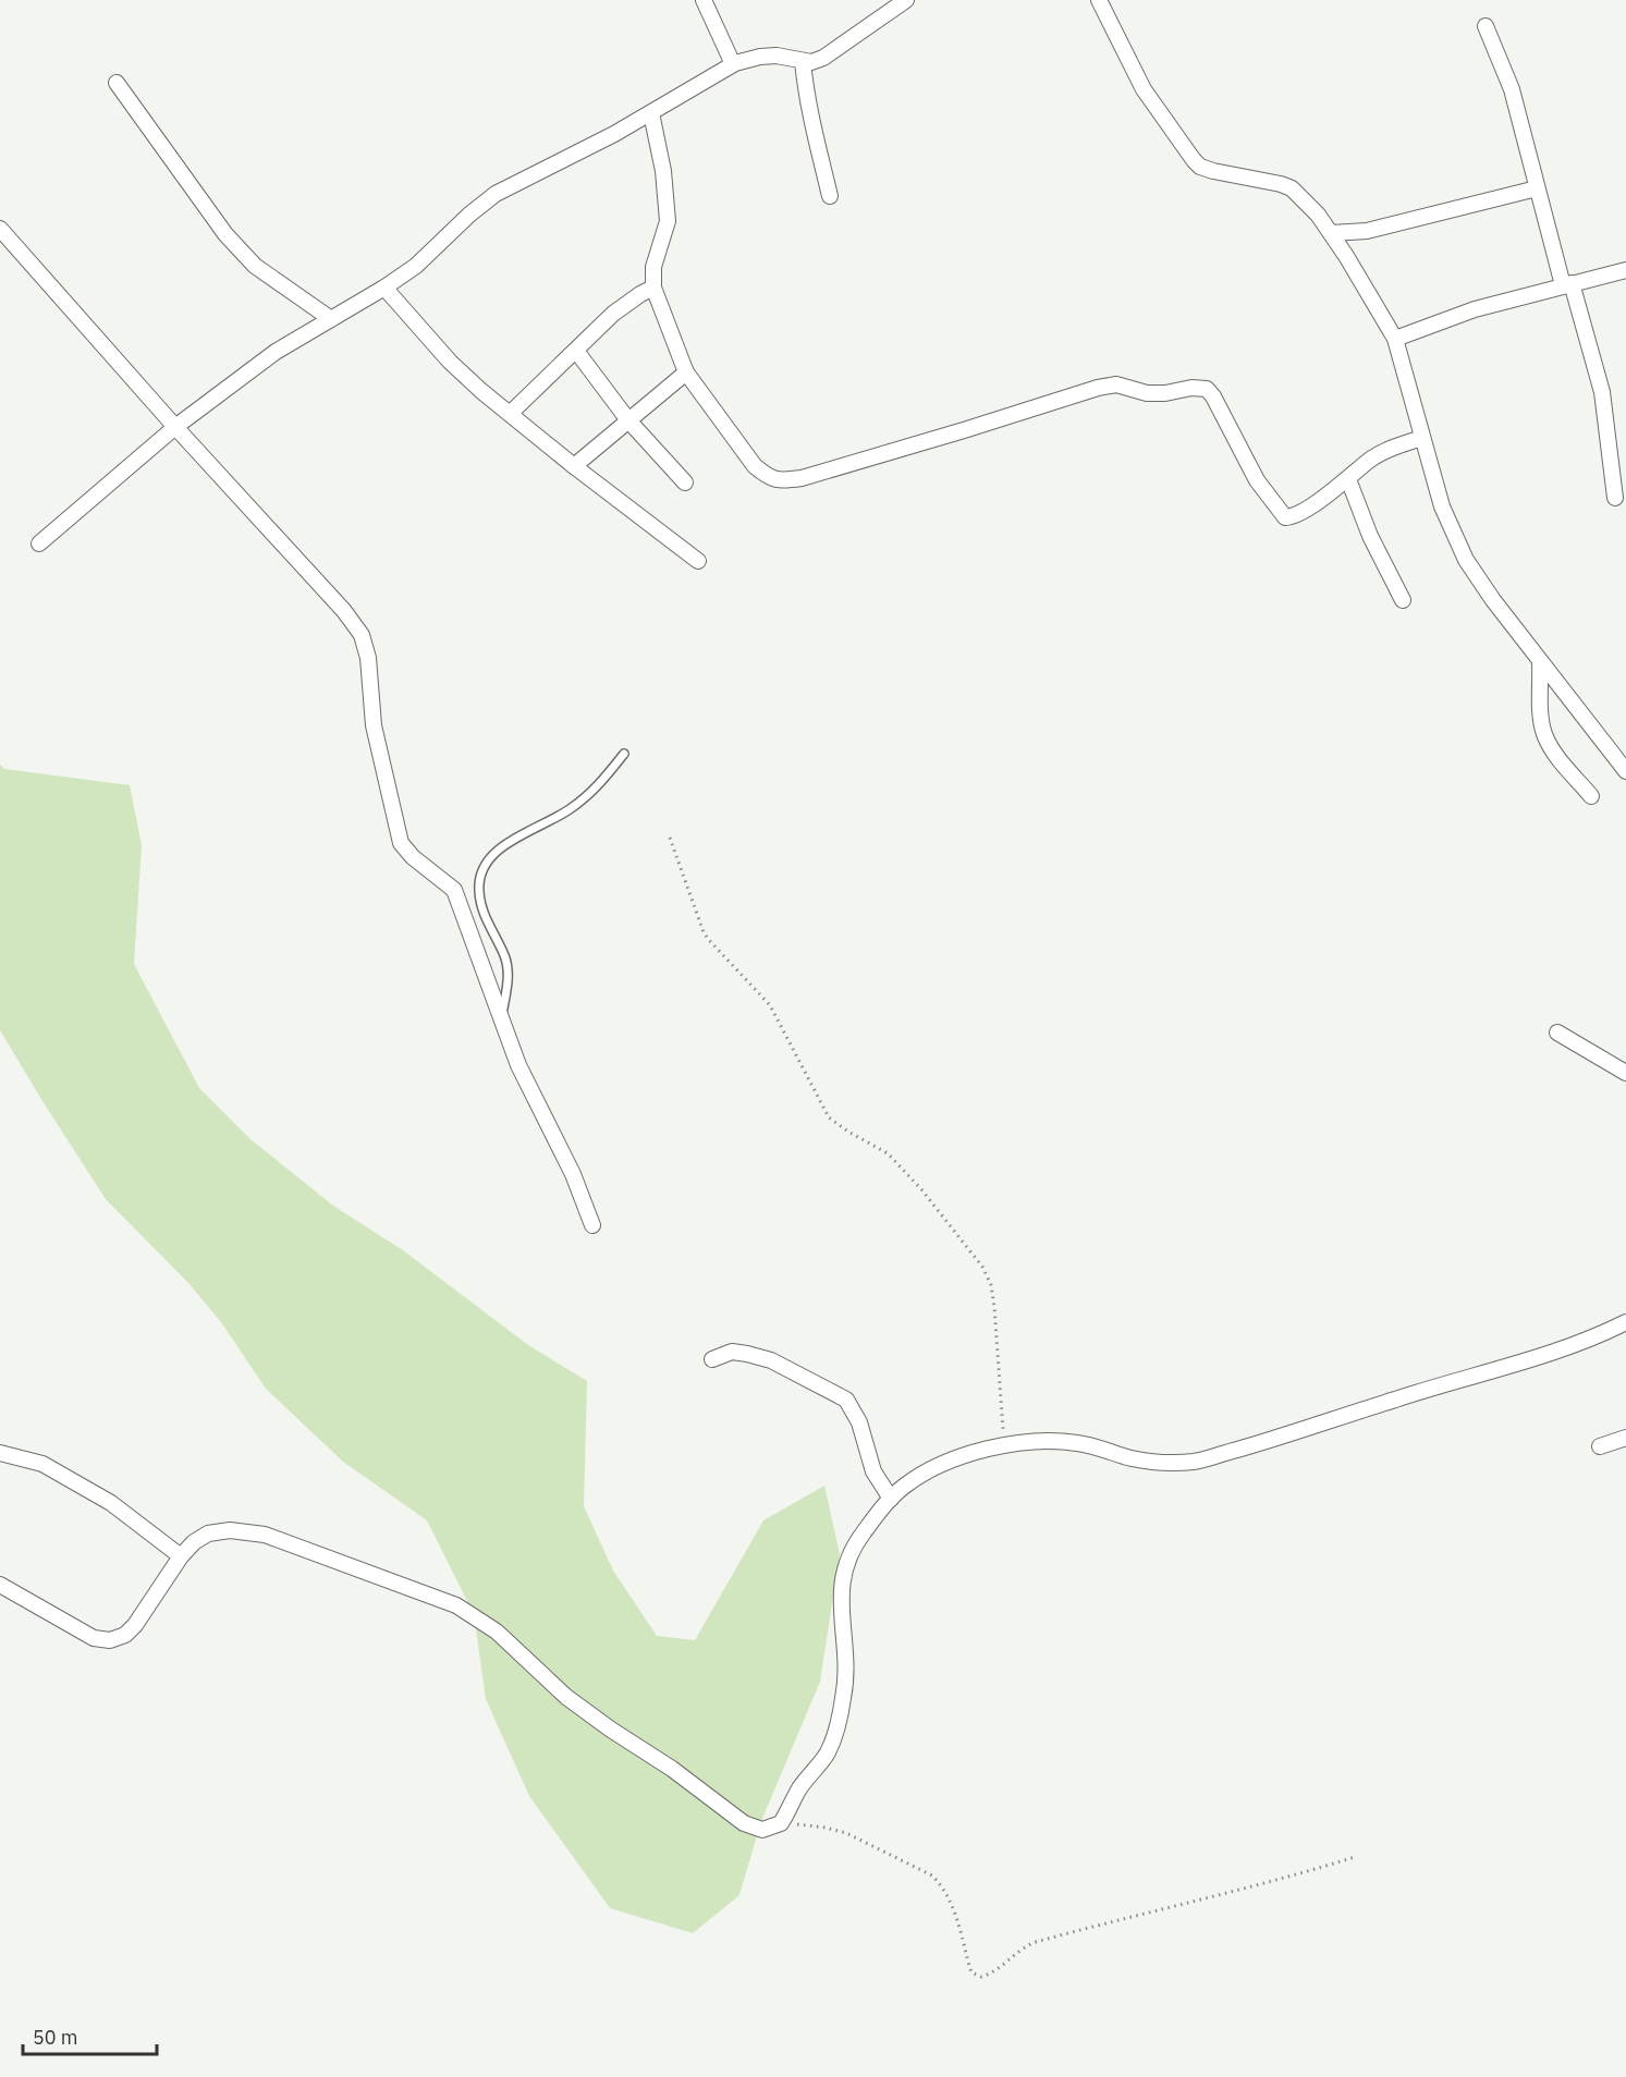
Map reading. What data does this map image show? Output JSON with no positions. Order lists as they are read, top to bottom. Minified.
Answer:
{"scale_bar":"50 m"}
